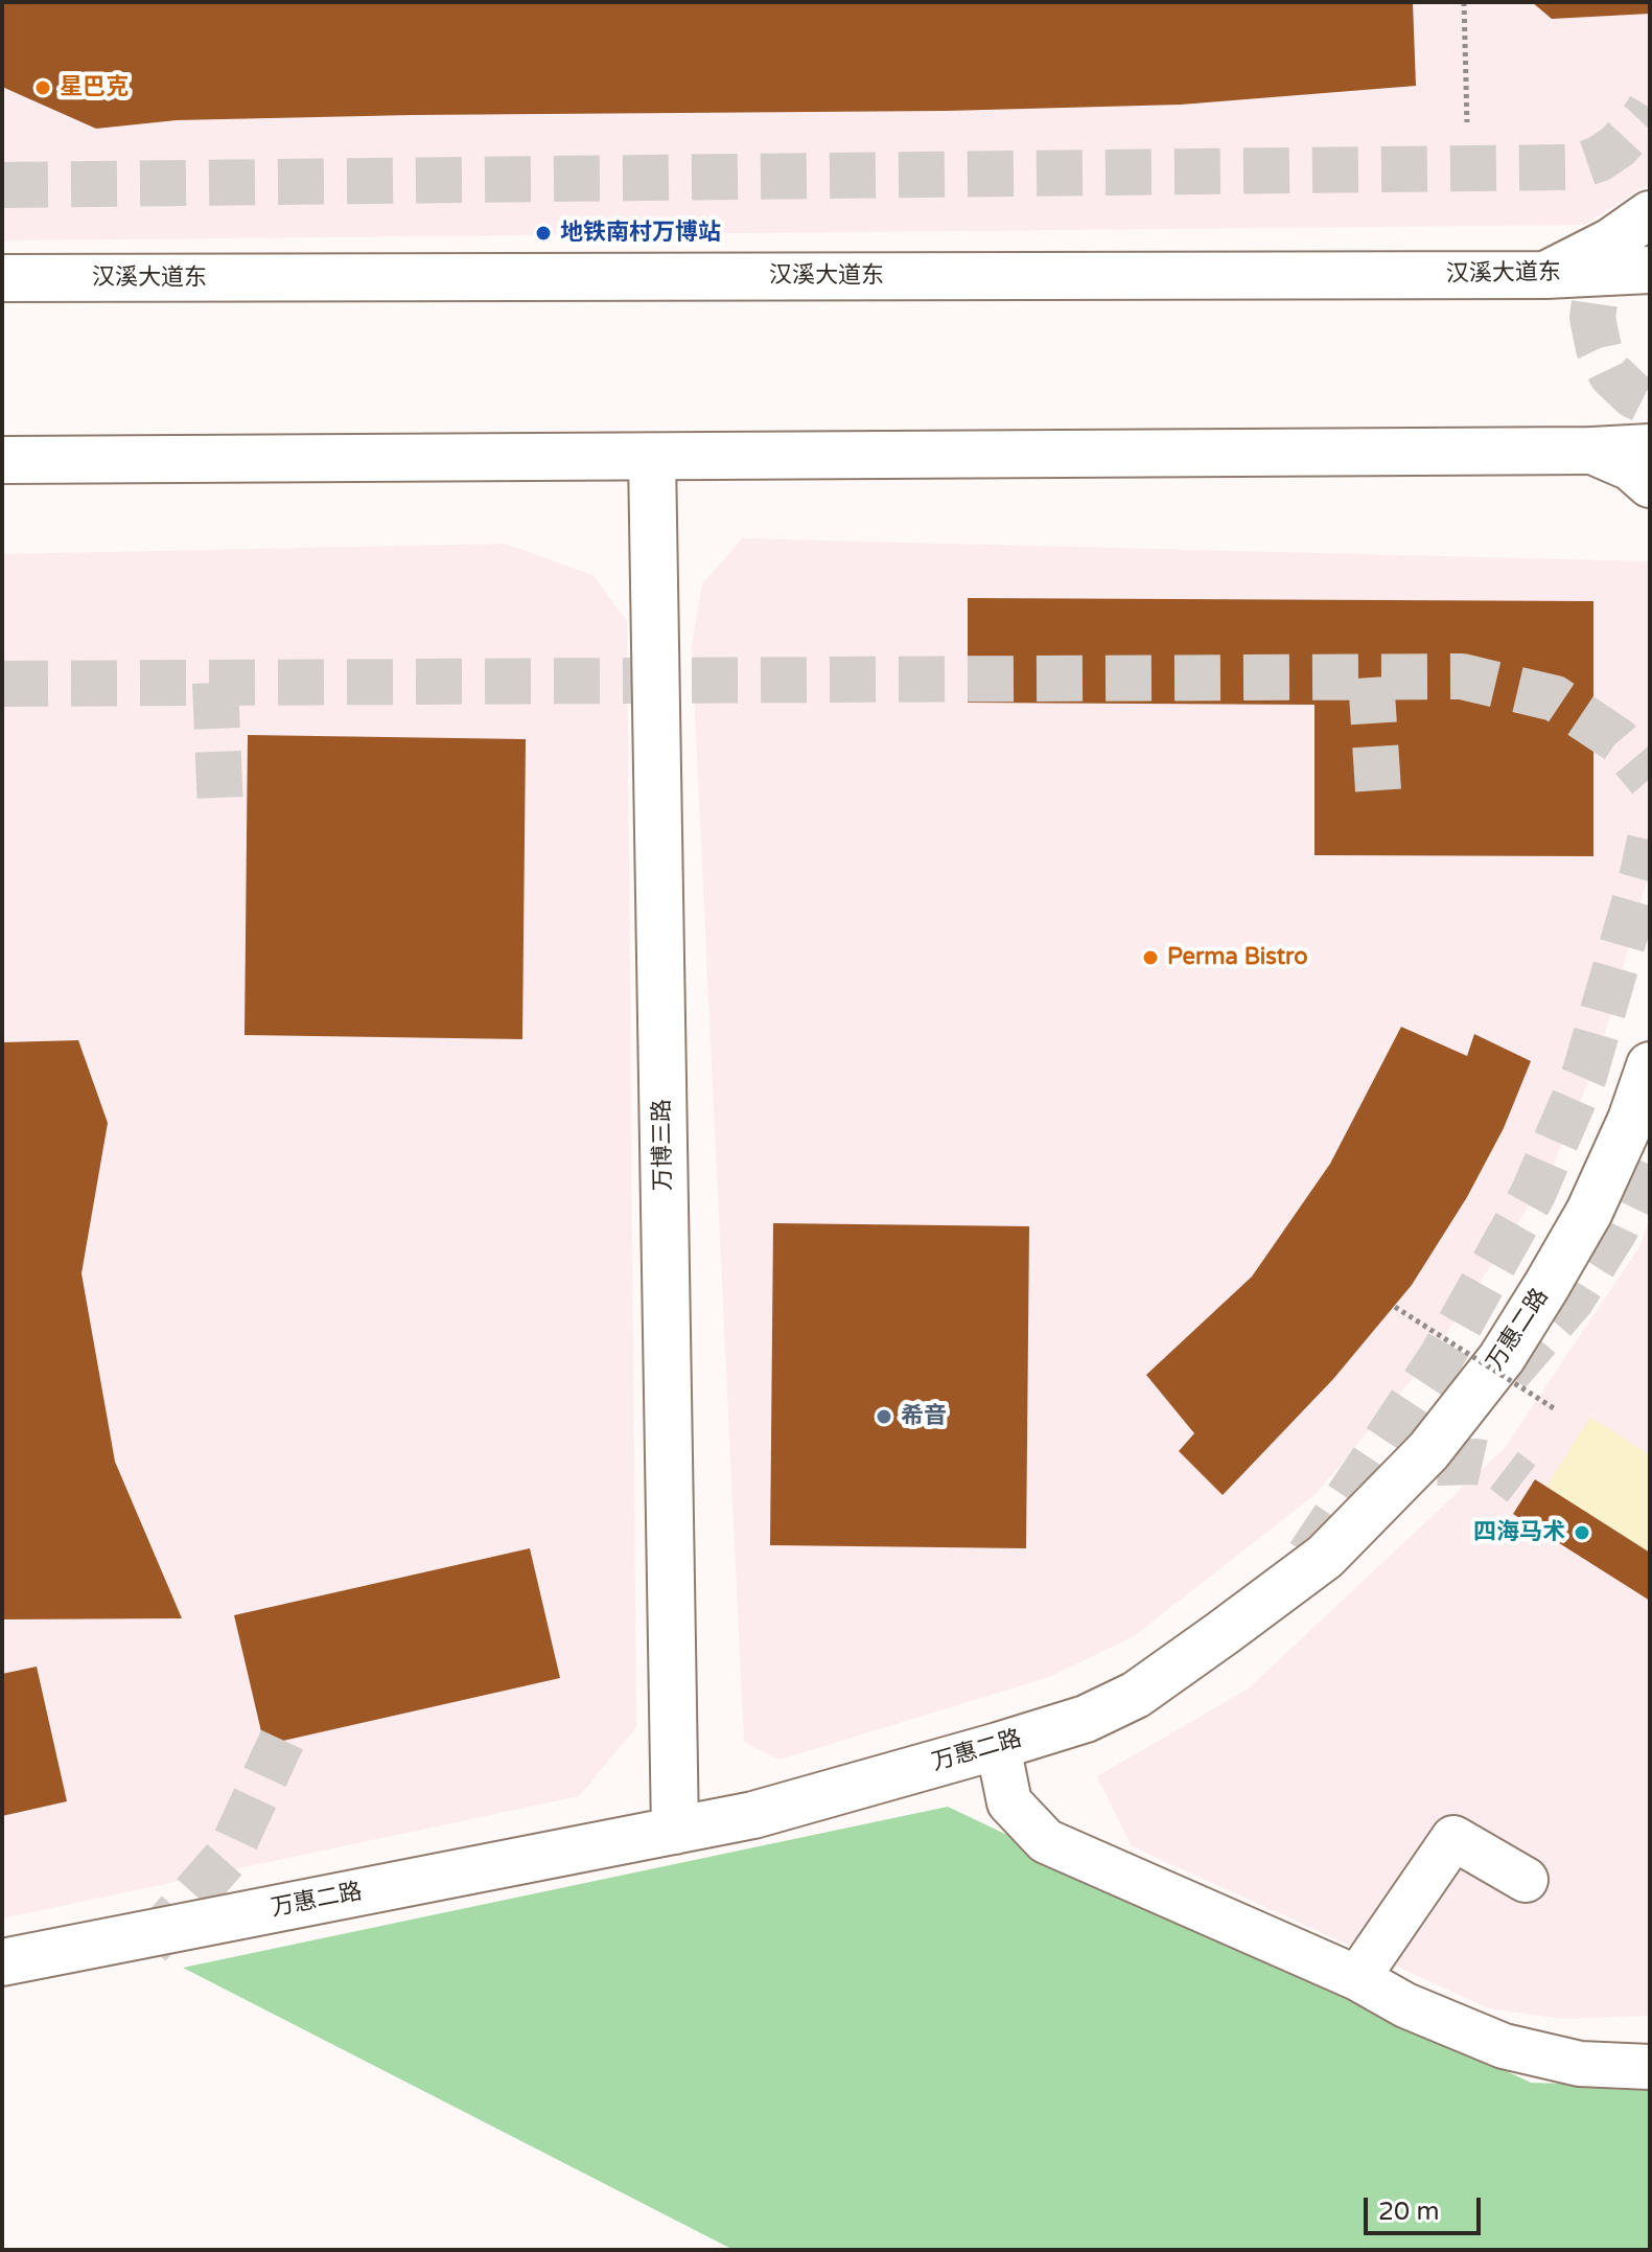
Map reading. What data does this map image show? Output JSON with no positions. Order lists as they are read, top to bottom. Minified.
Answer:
{"streets":{"street":["汉溪大道东","万博三路","万惠二路"]},"crossings":[["万博三路","万惠二路"]],"places":["星巴克","地铁南村万博站","Perma Bistro","希音","四海马术"],"scale_bar":"20 m"}
